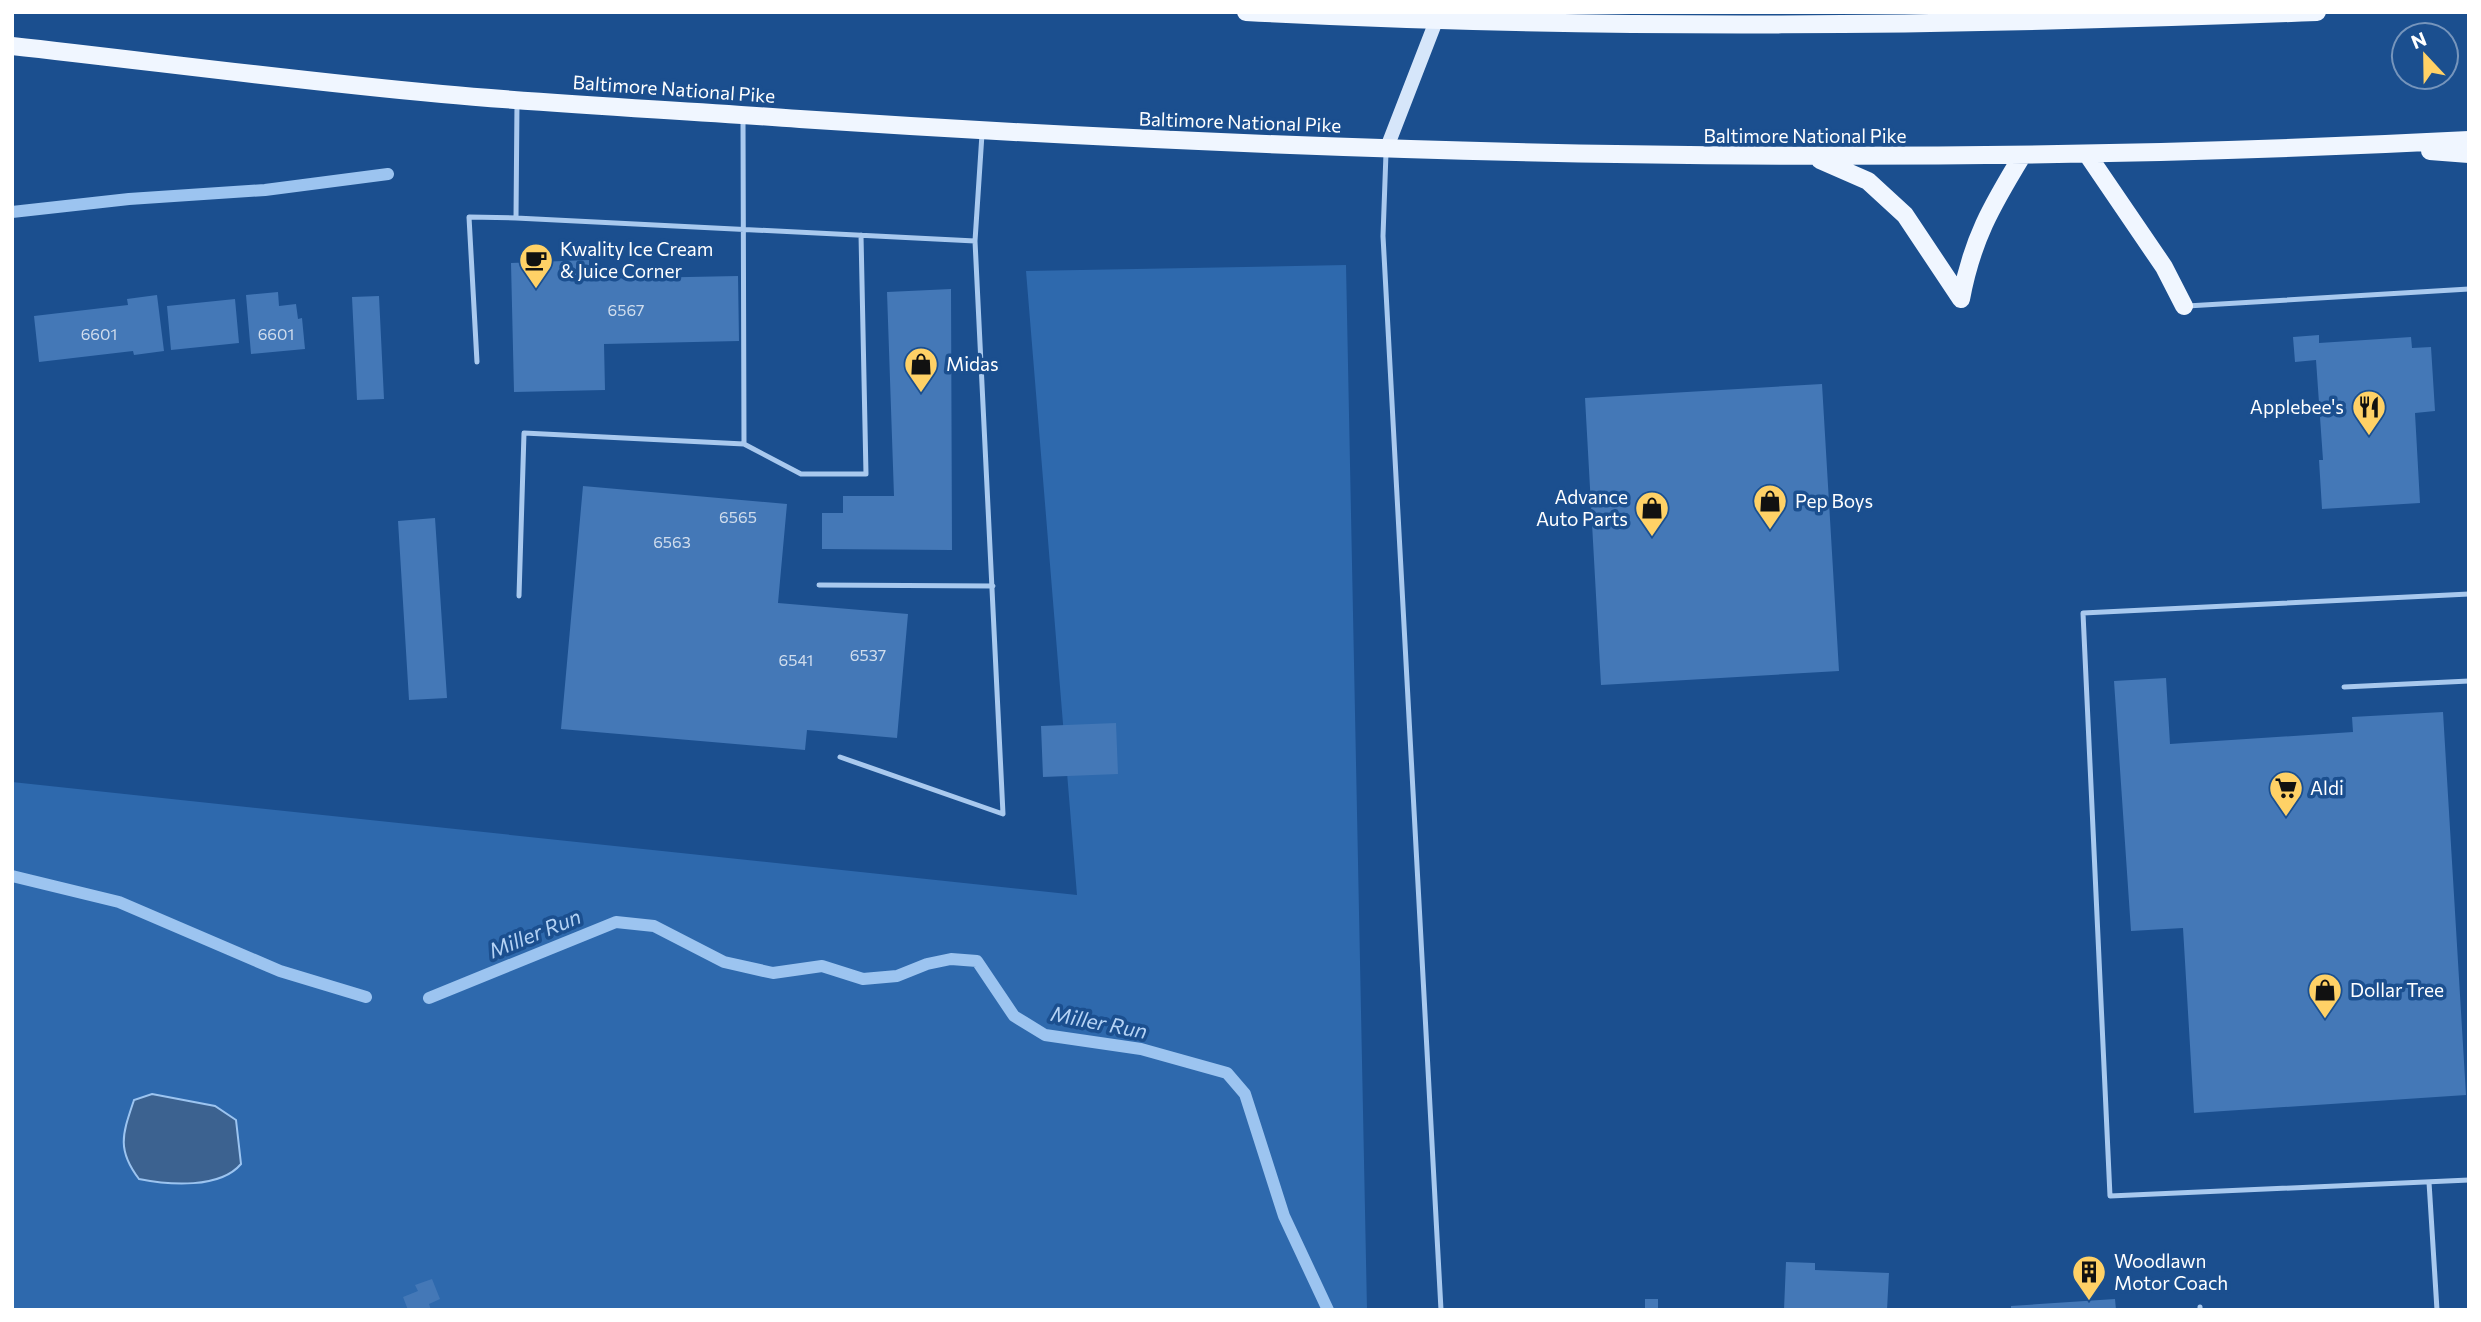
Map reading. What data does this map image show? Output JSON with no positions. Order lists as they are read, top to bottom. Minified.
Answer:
{"streets":{"main road":["Baltimore National Pike"]},"water":["Miller Run"],"places":{"cafe":["Kwality Ice Cream & Juice Corner"],"shop":["Midas","Pep Boys","Advance Auto Parts","Dollar Tree"],"restaurant":["Applebee's"],"supermarket":["Aldi"],"building":["Woodlawn Motor Coach"]},"house_numbers":["6567","6601","6601","6565","6563","6537","6541"],"north":"top"}
